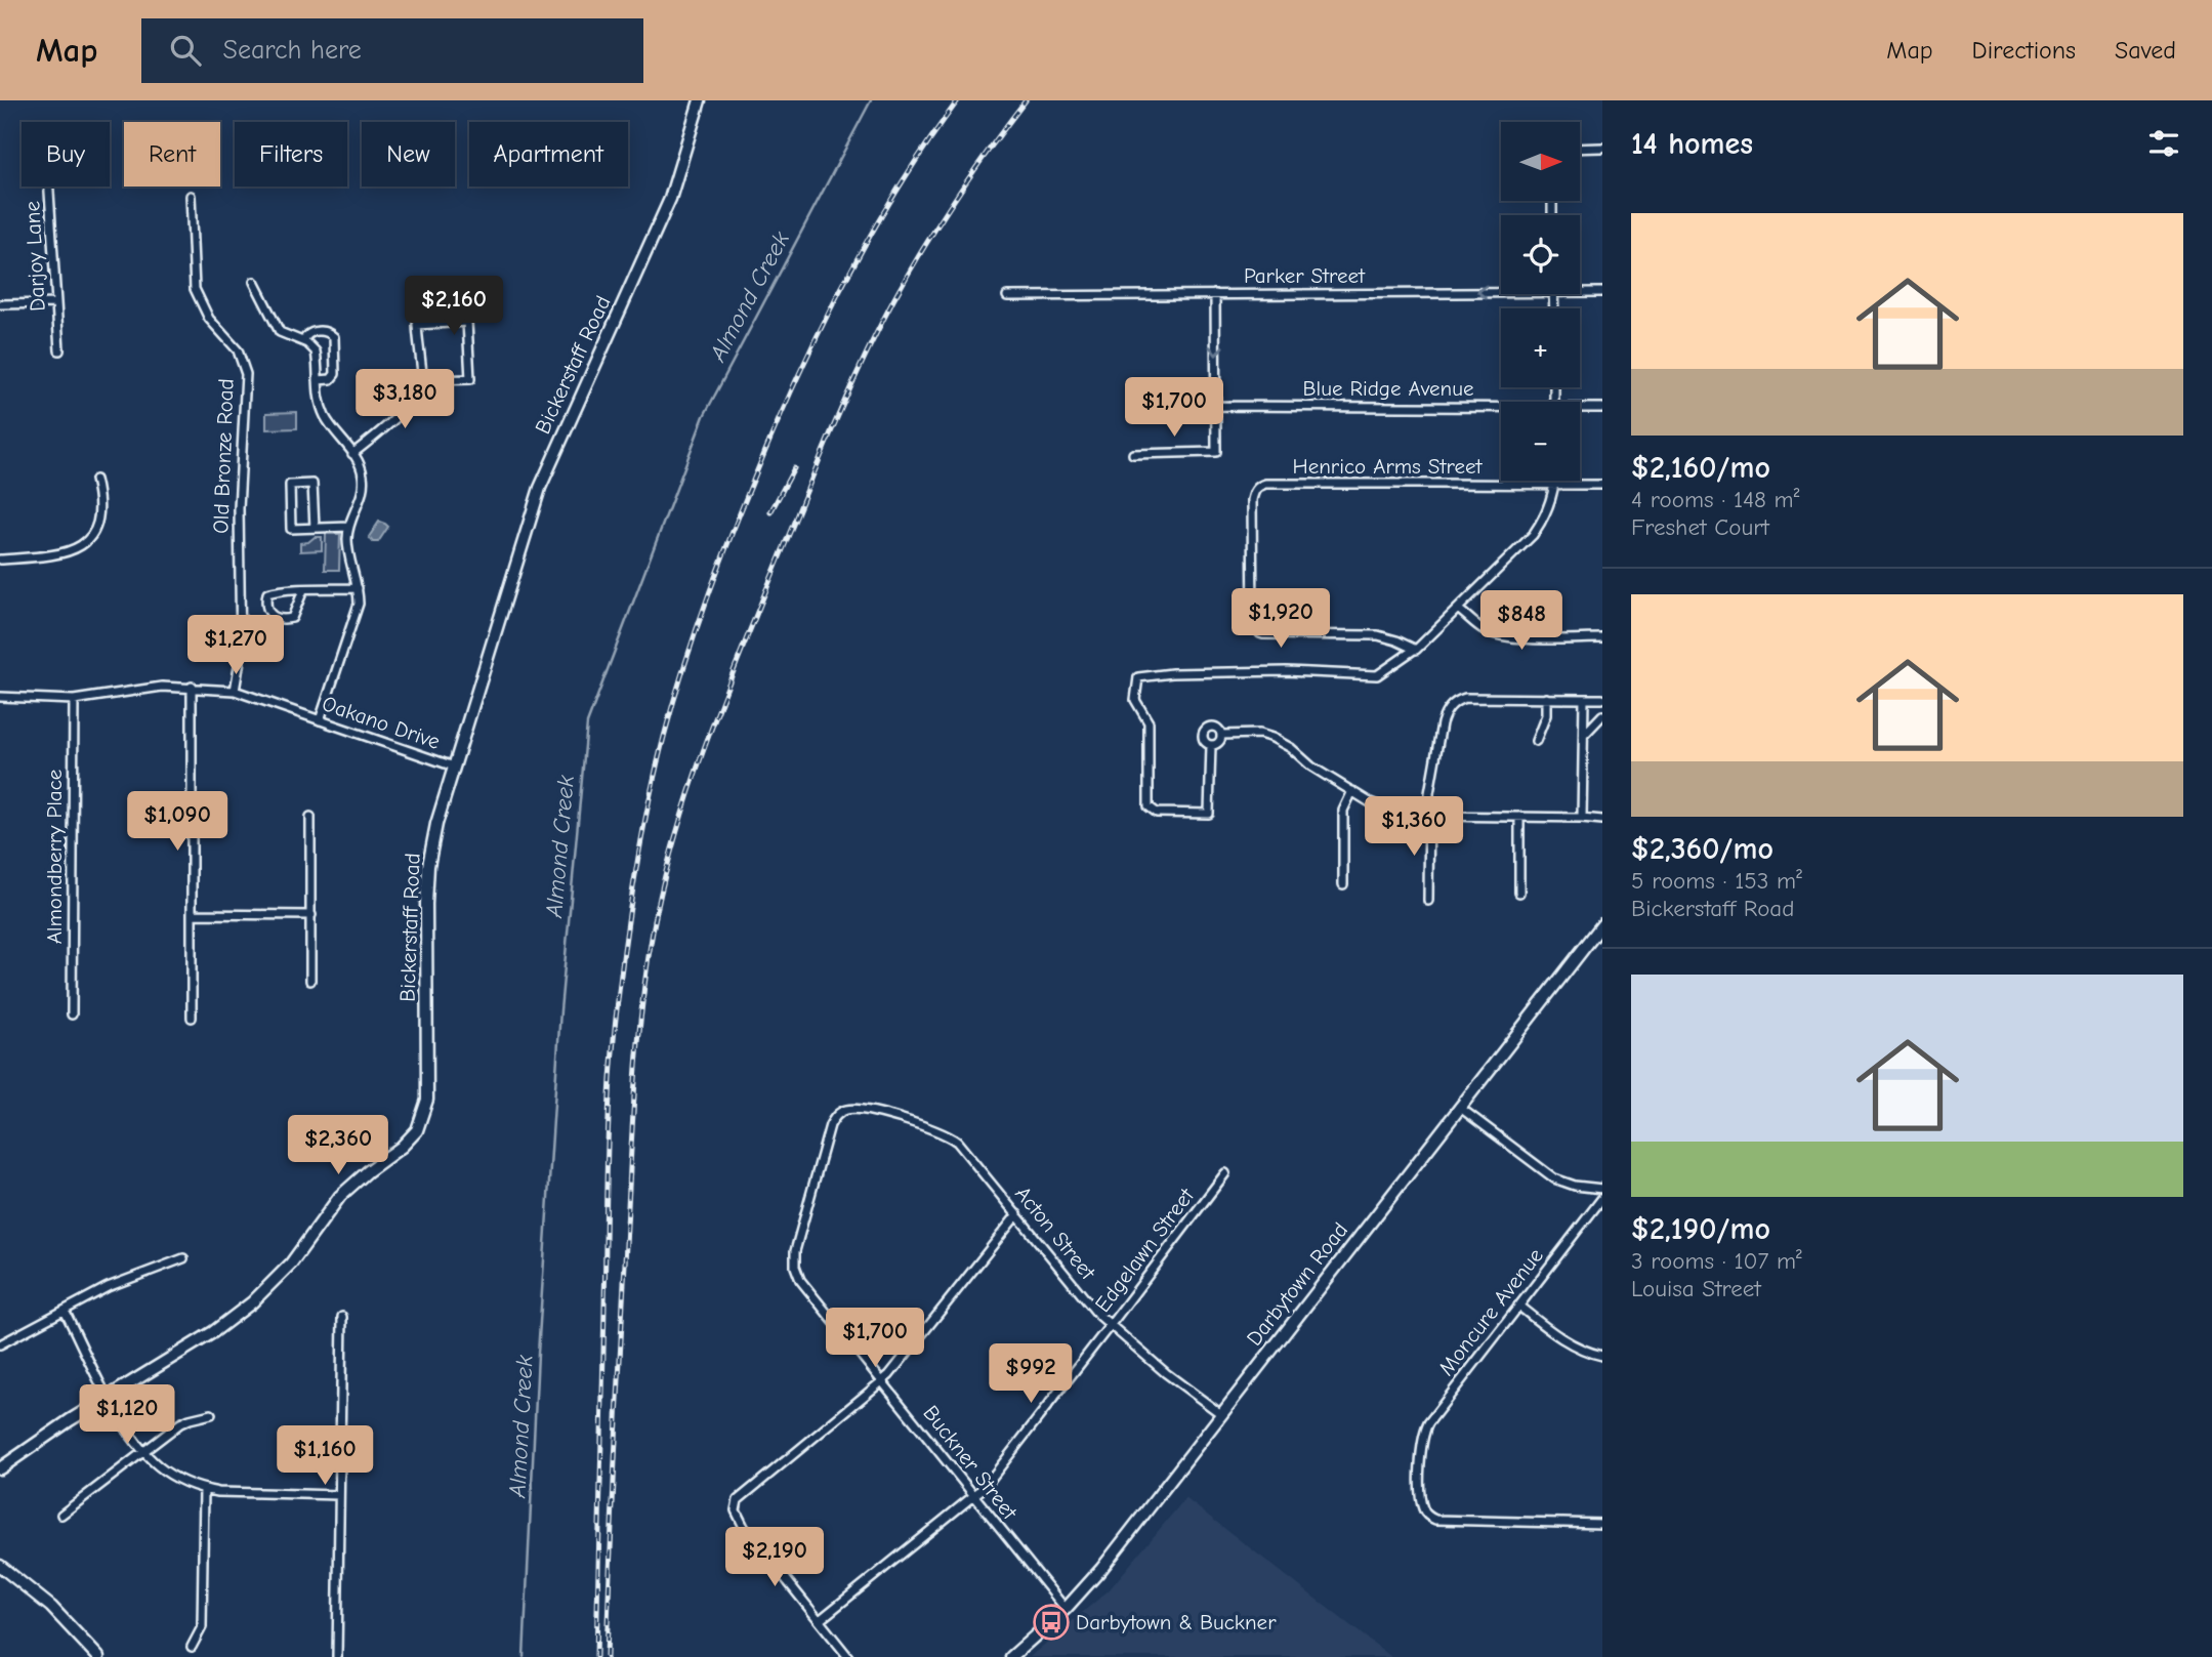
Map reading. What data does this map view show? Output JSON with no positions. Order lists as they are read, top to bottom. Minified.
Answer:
{"streets":{"street":["Darjoy Lane","Parker Street","Bickerstaff Road","Blue Ridge Avenue","Old Bronze Road","Henrico Arms Street","Oakano Drive","Almondberry Place","Acton Street","Edgelawn Street","Darbytown Road","Moncure Avenue","Buckner Street"]},"crossings":[["Bickerstaff Road","Oakano Drive"],["Old Bronze Road","Oakano Drive"],["Oakano Drive","Almondberry Place"],["Acton Street","Edgelawn Street"],["Acton Street","Darbytown Road"],["Acton Street","Buckner Street"],["Edgelawn Street","Buckner Street"],["Darbytown Road","Buckner Street"]],"one_way":["Parker Street"],"water":["Almond Creek"],"places":{"bus stop":["Darbytown & Buckner"]},"north":"right","page":{"header":"Map","search":"Search here","nav":["Map","Directions","Saved"],"heading":"14 homes","map_buttons":["+","−"],"chip":["Buy","Rent","Filters","New","Apartment"],"list":[{"name":"$2,160/mo","note":"4 rooms · 148 m² · Freshet Court"},{"name":"$2,360/mo","note":"5 rooms · 153 m² · Bickerstaff Road"},{"name":"$2,190/mo","note":"3 rooms · 107 m² · Louisa Street"}],"price":["$2,160","$3,180","$1,700","$1,920","$848","$1,270","$1,090","$1,360","$2,360","$1,700","$992","$1,120","$1,160","$2,190"]}}
